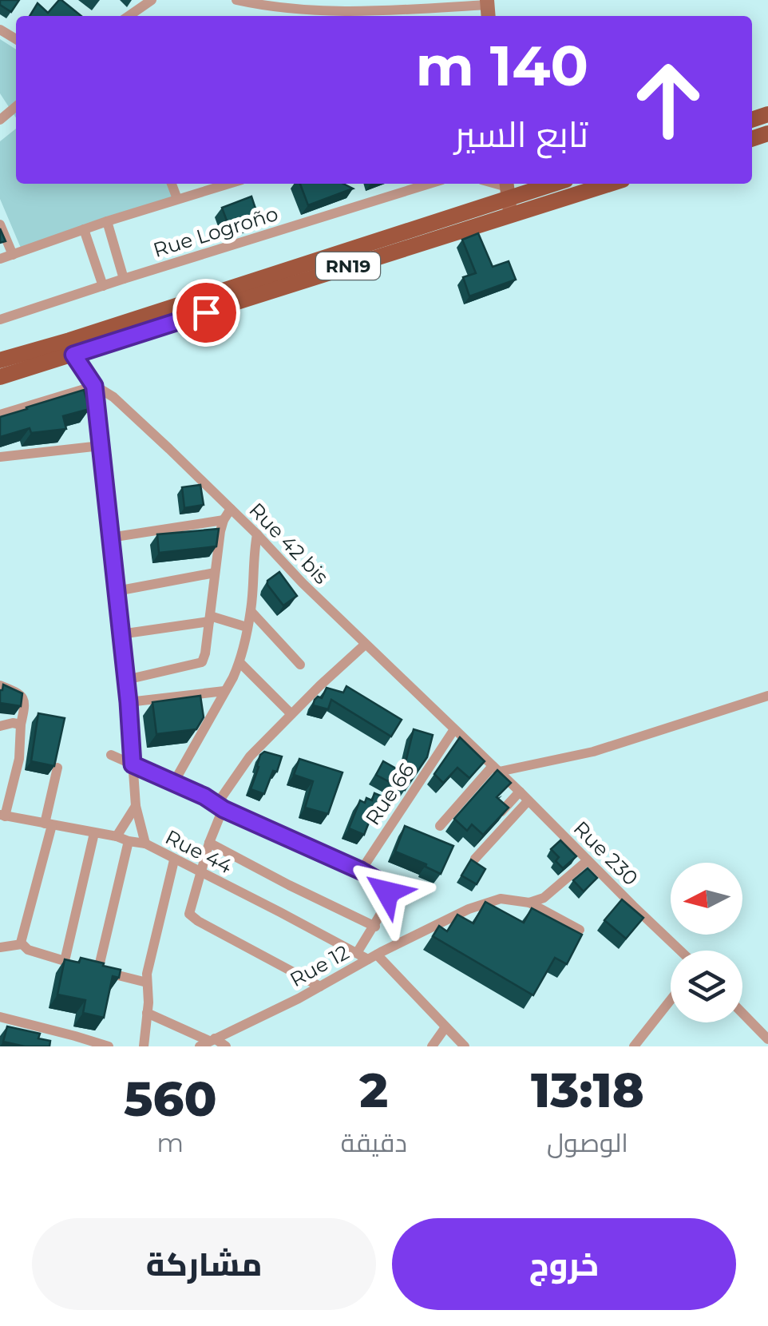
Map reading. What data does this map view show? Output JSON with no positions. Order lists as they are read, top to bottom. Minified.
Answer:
{"streets":{"main road":["RN19"],"street":["Rue Logroño","Rue 42 bis","Rue 66","Rue 44","Rue 230","Rue 12"]},"crossings":[["RN19","Rue 42 bis"],["Rue 42 bis","Rue 66"],["Rue 42 bis","Rue 230"],["Rue 44","Rue 12"]],"north":"left","page":{"turn":["140 m","تابع السير"],"eta":["13:18","الوصول","2","دقيقة","560","m"],"buttons":["خروج","مشاركة"]}}
